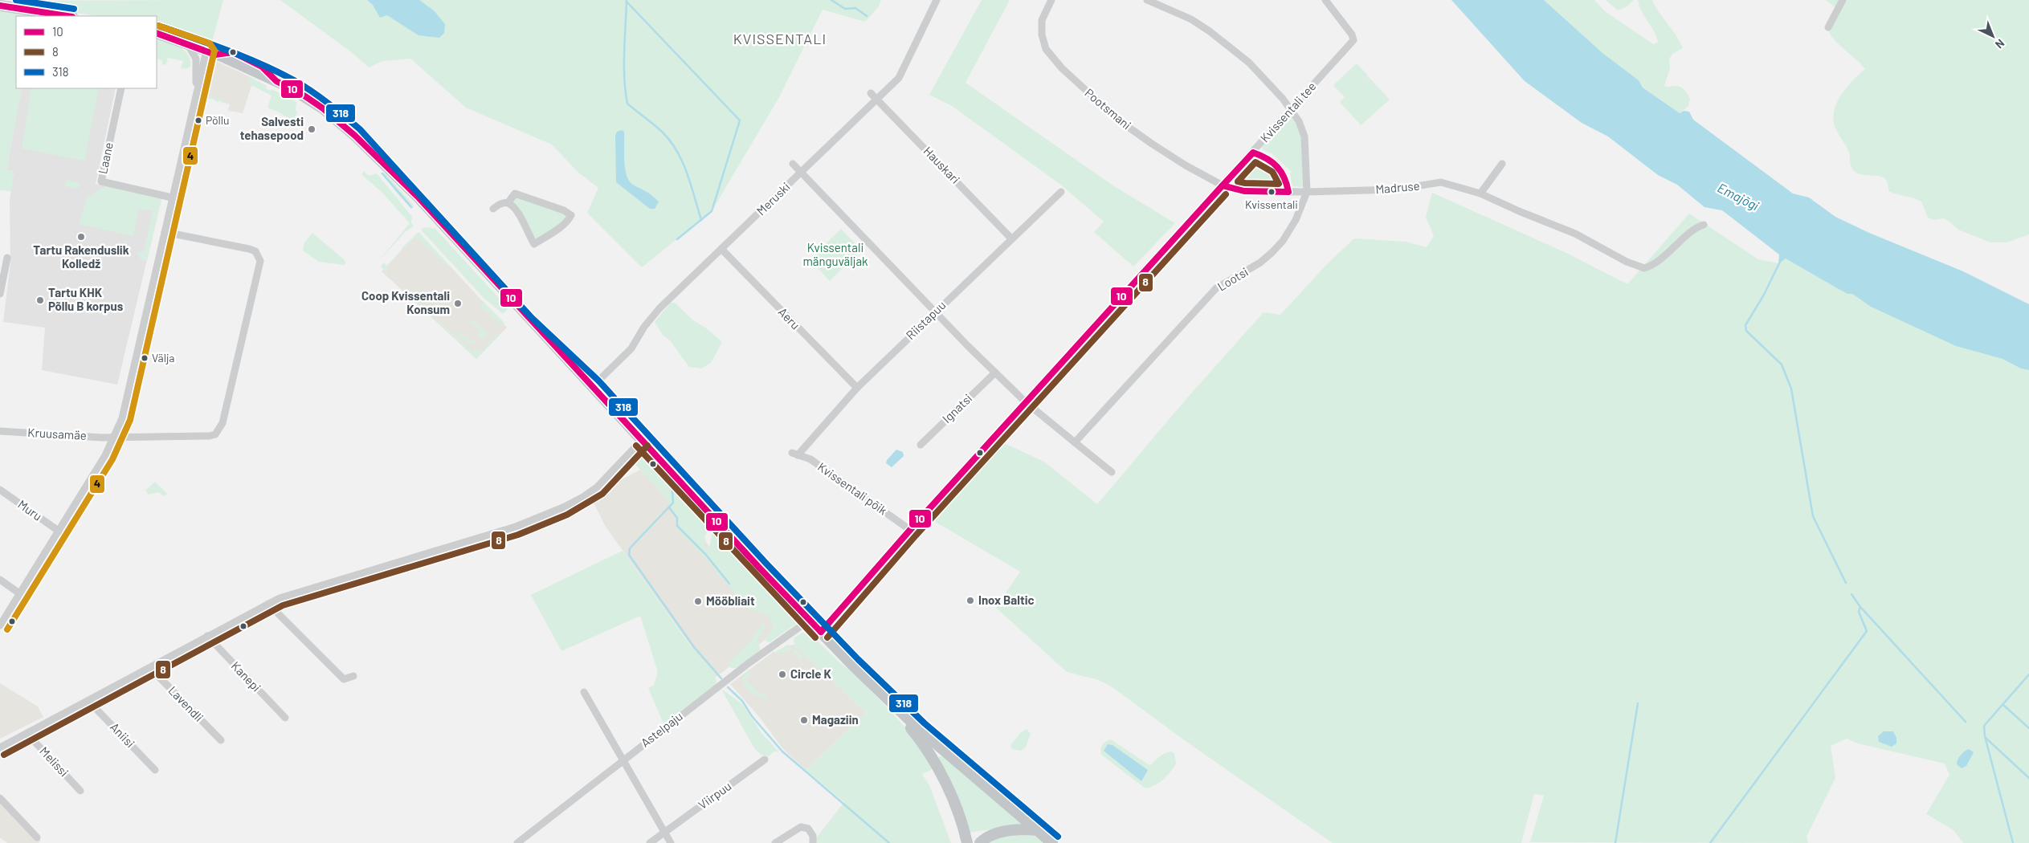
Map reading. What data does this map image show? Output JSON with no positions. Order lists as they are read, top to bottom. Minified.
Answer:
{"streets":{"street":["Pootsmani","Kvissentali tee","Laane","Hauskari","Madruse","Meruski","Lootsi","Aeru","Riistapuu","Ignatsi","Kruusamäe","Kvissentali põik","Muru","Kanepi","Lavendli","Astelpaju","Aniisi","Melissi","Viirpuu"]},"crossings":[["Pootsmani","Kvissentali tee"],["Pootsmani","Madruse"],["Kvissentali tee","Madruse"],["Kvissentali tee","Lootsi"],["Kvissentali tee","Kvissentali põik"],["Hauskari","Meruski"],["Hauskari","Riistapuu"],["Madruse","Lootsi"],["Meruski","Aeru"],["Aeru","Riistapuu"],["Riistapuu","Kvissentali põik"]],"districts":["KVISSENTALI"],"water":["Emajõgi"],"parks":["Kvissentali mänguväljak"],"places":["Põllu","Salvesti tehasepood","Kvissentali","Tartu Rakenduslik Kolledž","Tartu KHK Põllu B korpus","Coop Kvissentali Konsum","Välja","Inox Baltic","Mööbliait","Circle K","Magaziin"],"lines":["transit line 318","transit line 10","transit line 4","transit line 8"],"legend":["10","8","318"],"north":"bottom right"}
